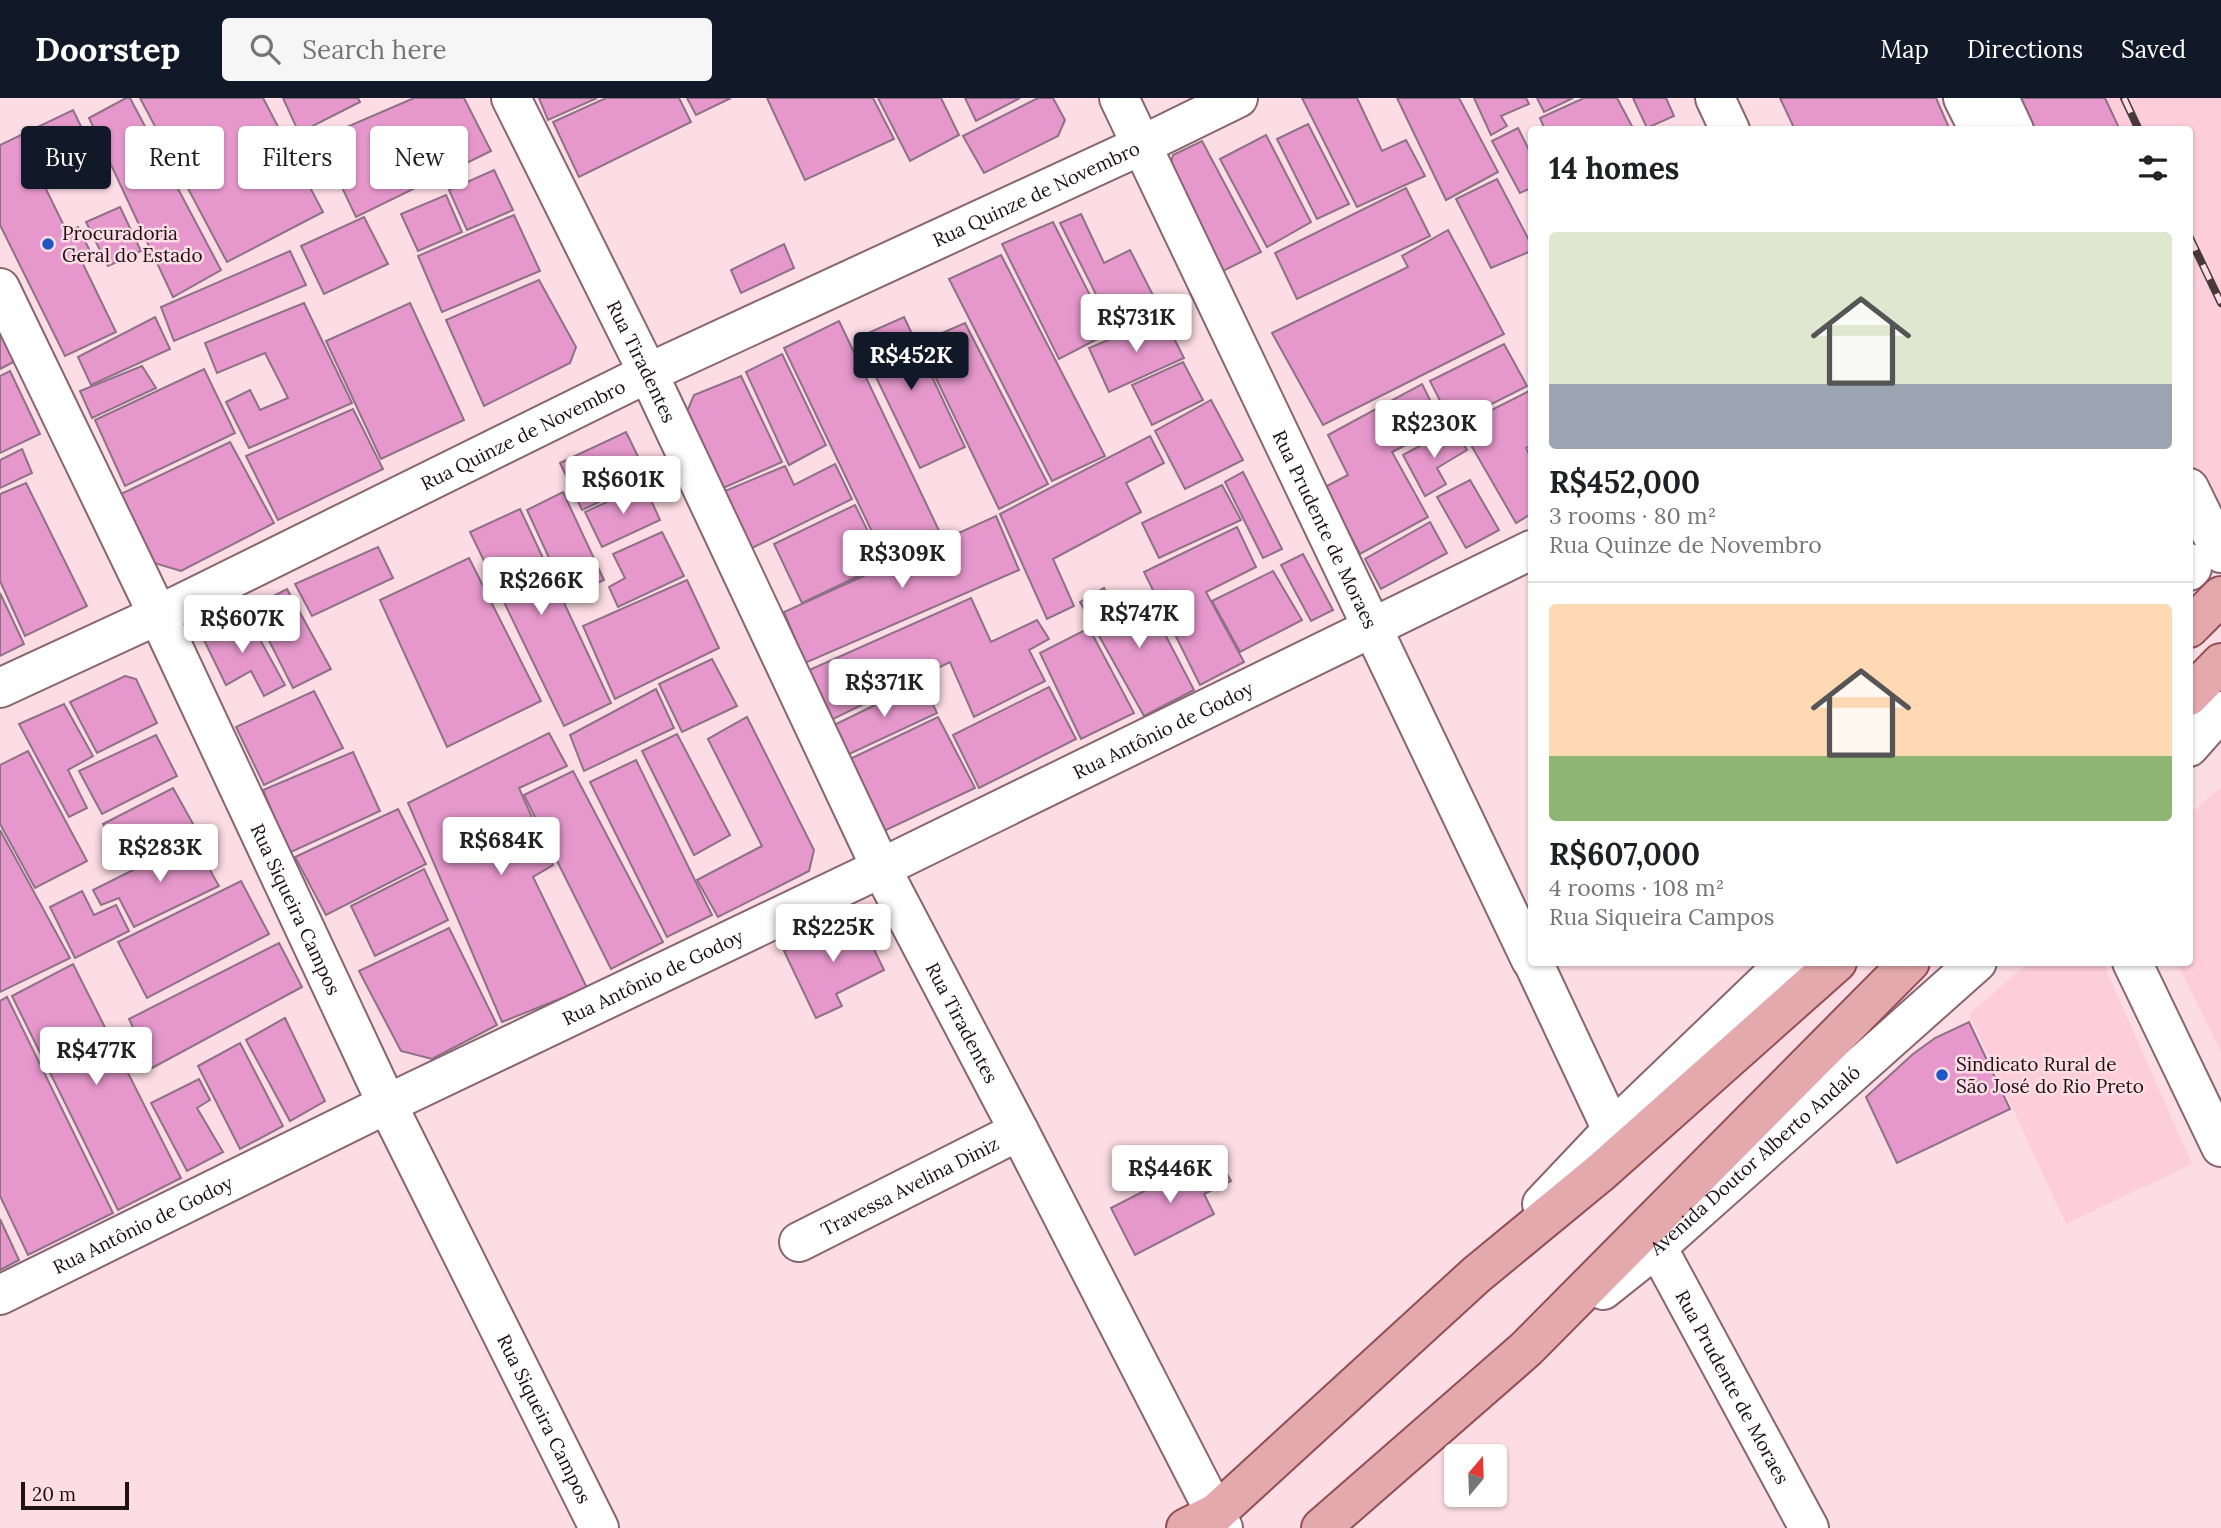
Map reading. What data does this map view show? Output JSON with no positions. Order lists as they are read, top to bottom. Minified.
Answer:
{"streets":{"main road":["Avenida Doutor Alberto Andaló"],"street":["Rua Quinze de Novembro","Rua Tiradentes","Rua Prudente de Moraes","Rua Antônio de Godoy","Rua Siqueira Campos","Travessa Avelina Diniz"]},"crossings":[["Rua Quinze de Novembro","Rua Tiradentes"],["Rua Quinze de Novembro","Rua Prudente de Moraes"],["Rua Quinze de Novembro","Rua Siqueira Campos"],["Rua Tiradentes","Rua Antônio de Godoy"],["Rua Tiradentes","Travessa Avelina Diniz"],["Rua Prudente de Moraes","Rua Antônio de Godoy"],["Rua Prudente de Moraes","Avenida Doutor Alberto Andaló"],["Rua Antônio de Godoy","Rua Siqueira Campos"]],"places":["Procuradoria Geral do Estado","Sindicato Rural de São José do Rio Preto"],"scale_bar":"20 m","north":"top","page":{"header":"Doorstep","search":"Search here","nav":["Map","Directions","Saved"],"chip":["Buy","Rent","Filters","New"],"heading":"14 homes","list":[{"name":"R$452,000","note":"3 rooms · 80 m² · Rua Quinze de Novembro"},{"name":"R$607,000","note":"4 rooms · 108 m² · Rua Siqueira Campos"}],"price":["R$731K","R$452K","R$230K","R$601K","R$309K","R$266K","R$747K","R$607K","R$371K","R$684K","R$283K","R$225K","R$477K","R$446K"],"scale":"20 m"}}
